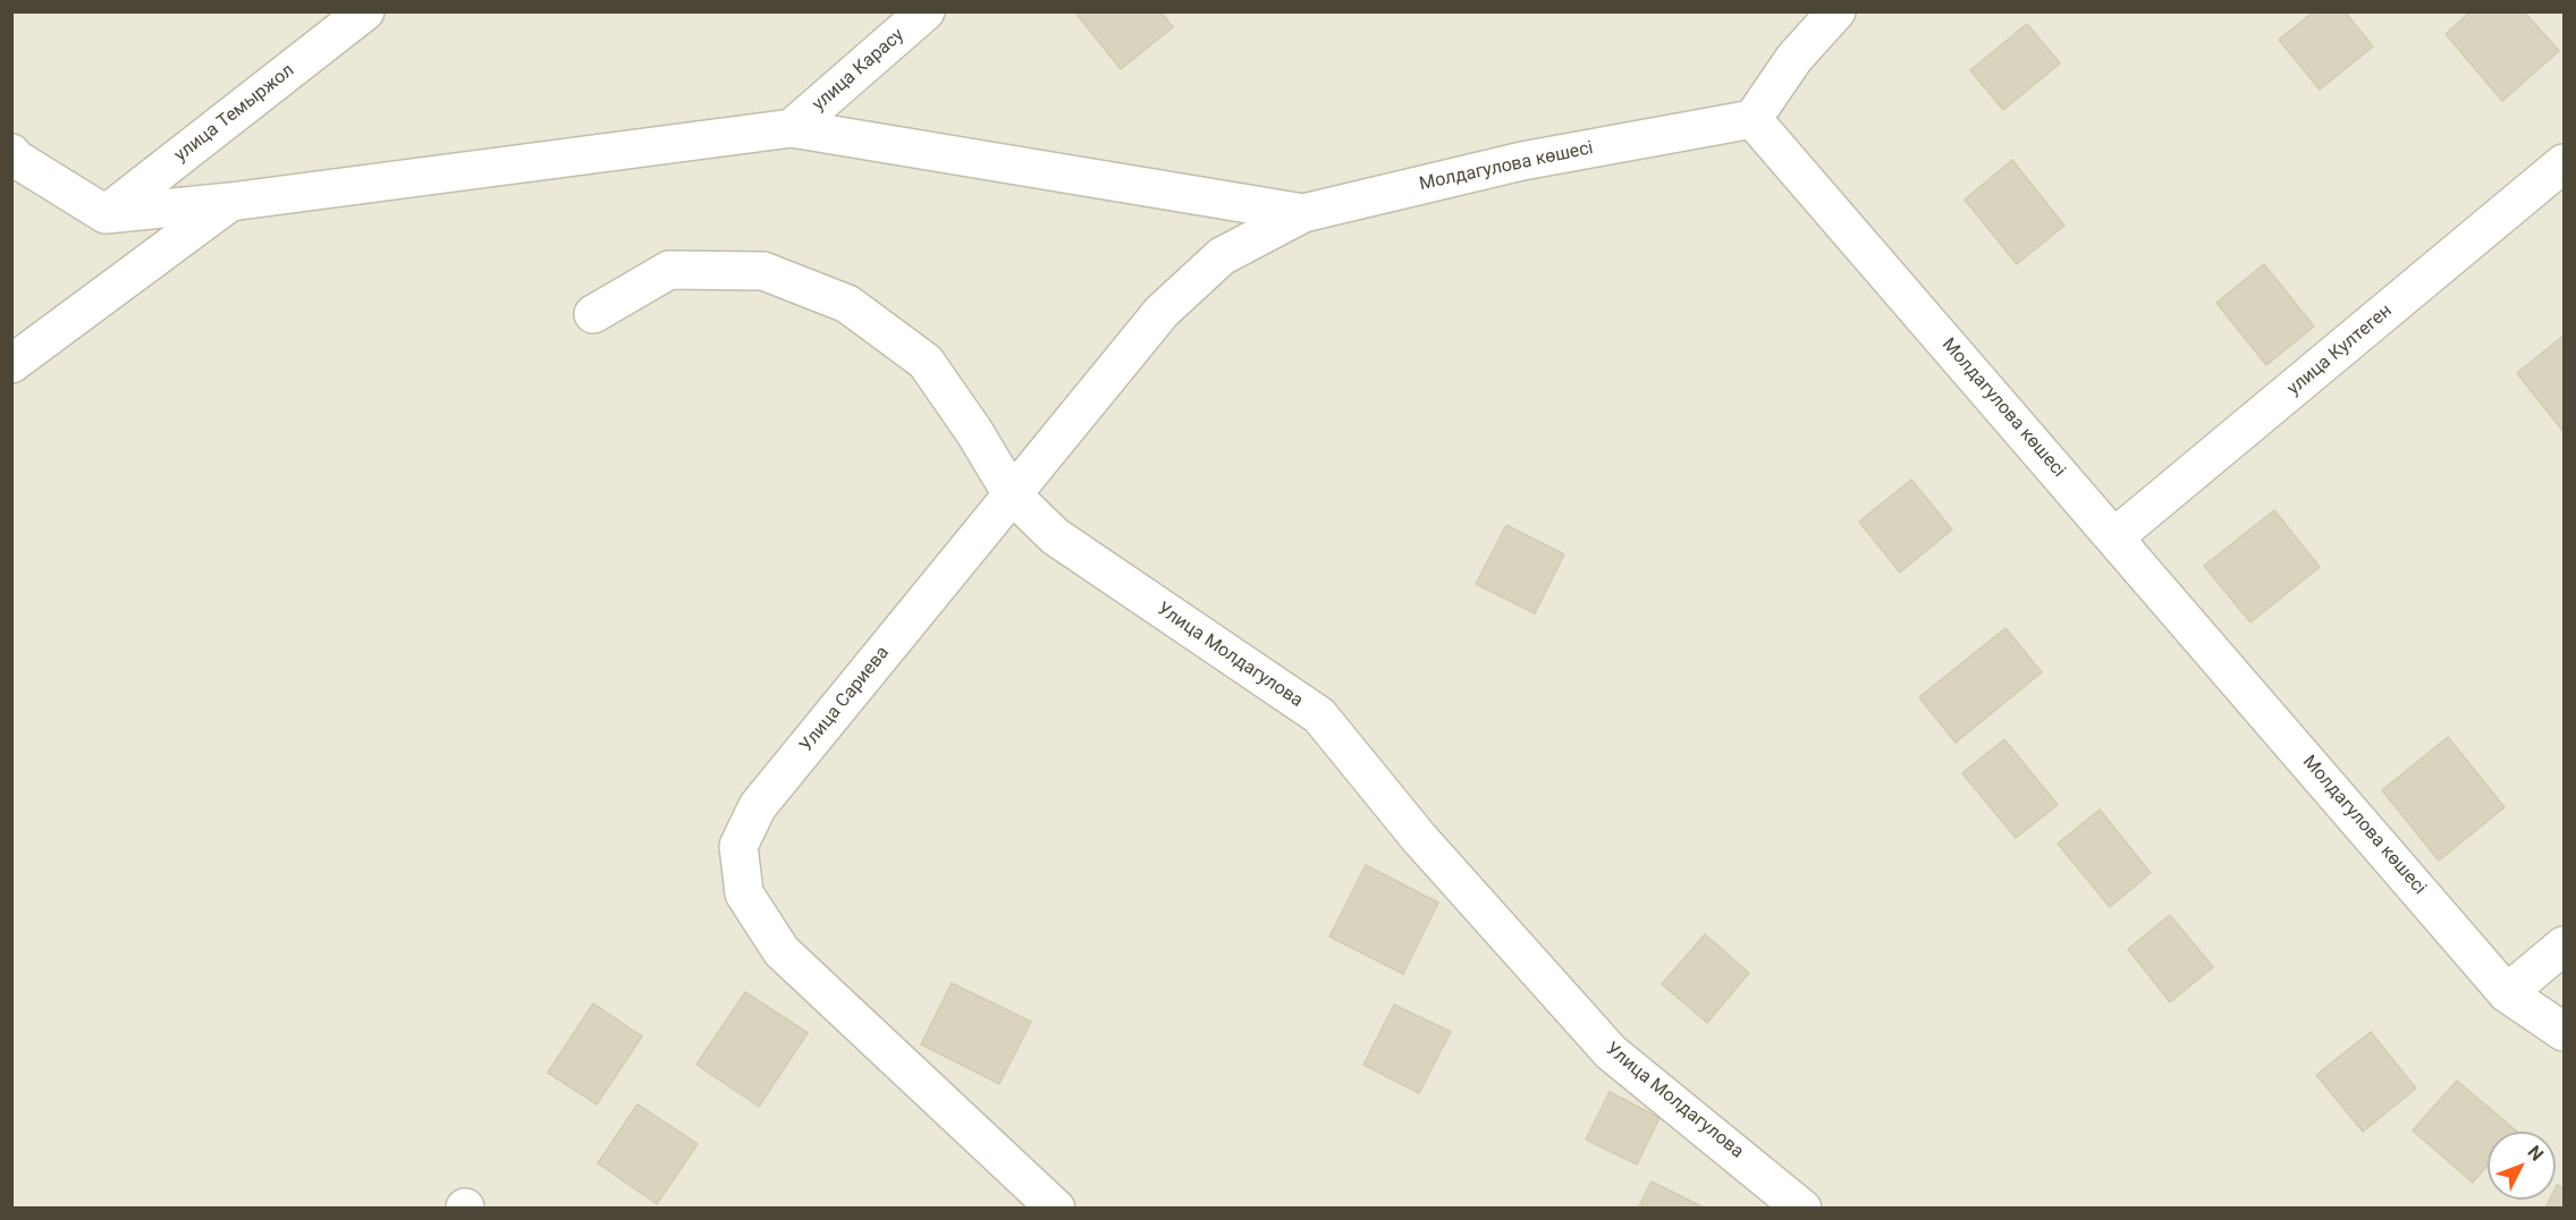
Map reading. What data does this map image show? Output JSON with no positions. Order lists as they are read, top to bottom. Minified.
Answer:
{"streets":{"street":["улица Карасу","улица Темыржол","Молдагулова көшесі","улица Култеген","Улица Молдагулова","Улица Сариева"]},"crossings":[["Молдагулова көшесі","улица Култеген"],["Молдагулова көшесі","Улица Сариева"],["Улица Молдагулова","Улица Сариева"]],"north":"top right"}
